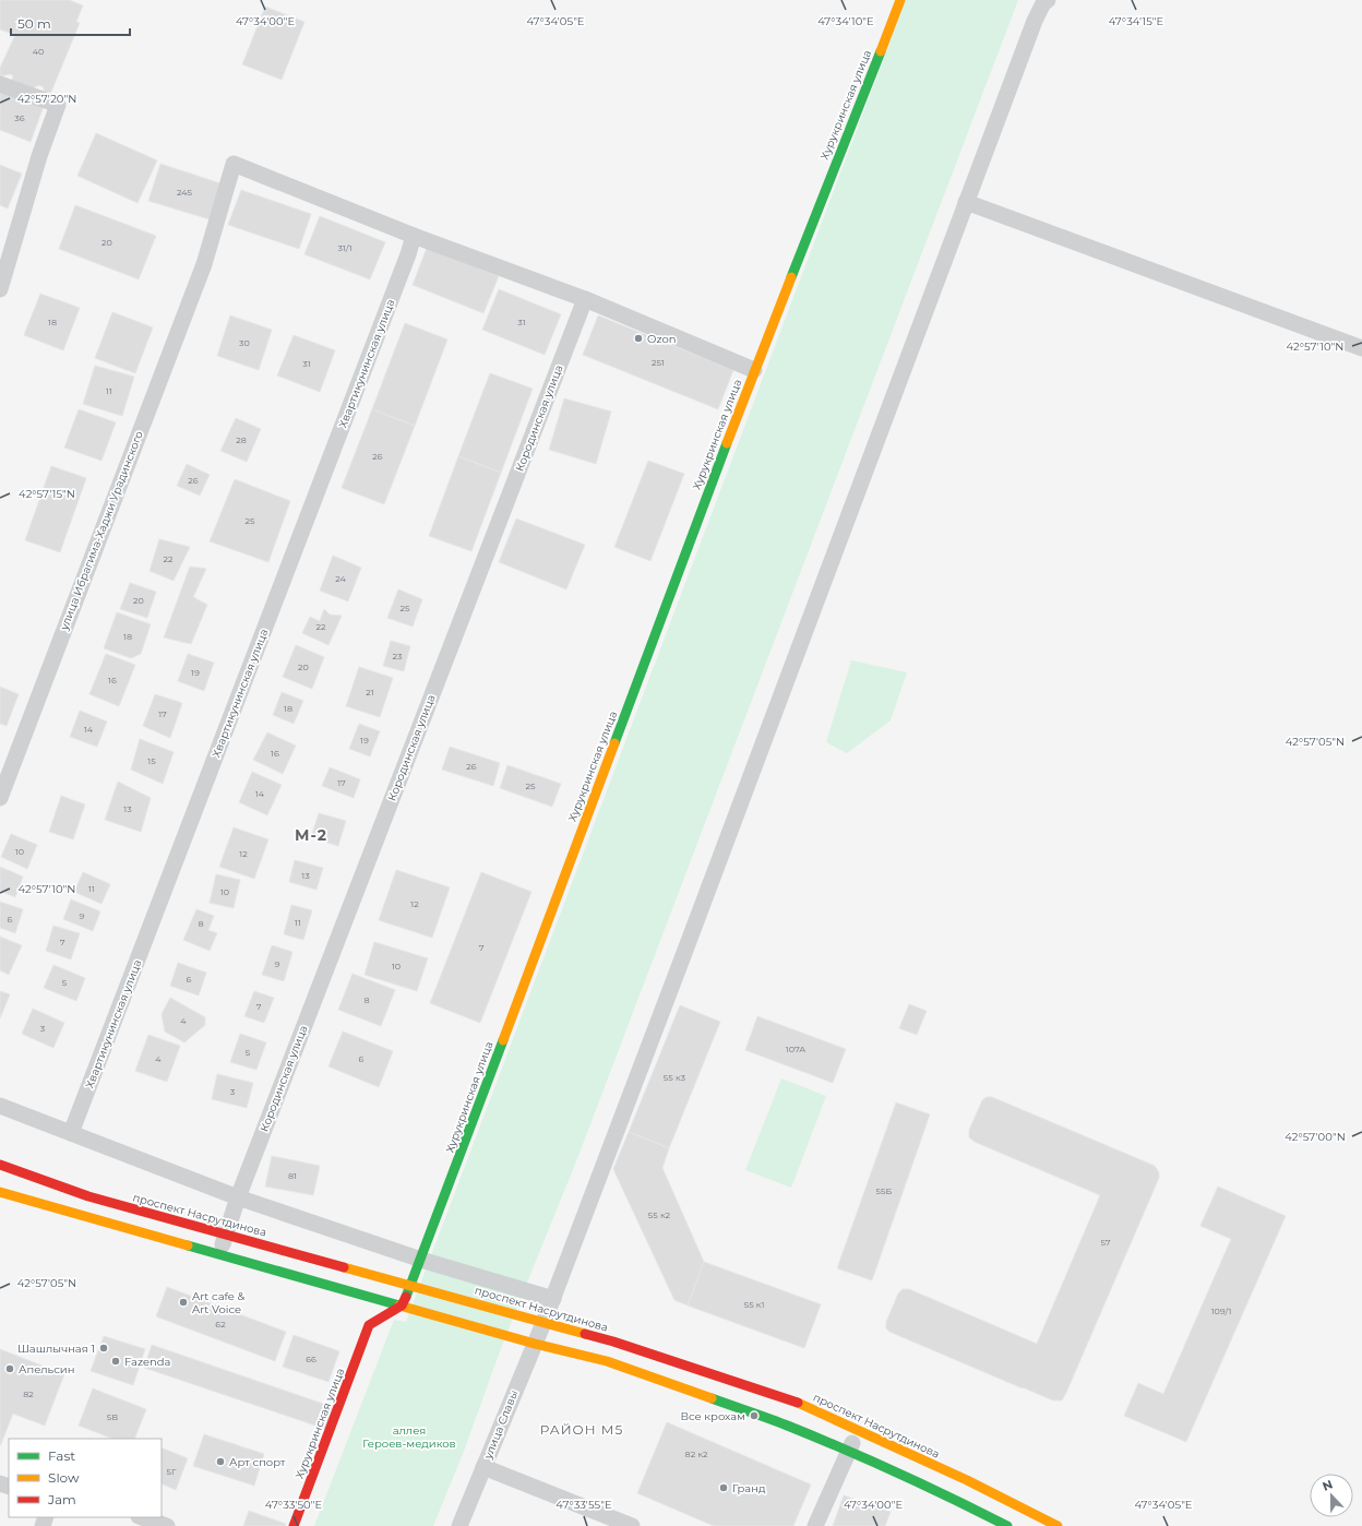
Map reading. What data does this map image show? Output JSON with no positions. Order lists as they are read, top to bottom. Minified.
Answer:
{"streets":{"main road":["Хурукринская улица","проспект Насрутдинова"],"street":["Хвартикунинская улица","Кородинская улица","улица Ибрагима-Хаджи Урадинского","улица Славы"]},"crossings":[["Хурукринская улица","проспект Насрутдинова"],["Хвартикунинская улица","улица Ибрагима-Хаджи Урадинского"],["Кородинская улица","проспект Насрутдинова"],["проспект Насрутдинова","улица Славы"]],"districts":["М-2","РАЙОН М5"],"parks":["аллея Героев-медиков"],"places":["Ozon","Art cafe & Art Voice","Шашлычная 1","Fazenda","Апельсин","Все крохам","Арт спорт","Гранд"],"house_numbers":["40","36","245","20","31/1","18","31","30","251","31","11","28","26","26","25","22","24","20","25","22","18","23","20","19","16","21","18","17","14","19","16","15","26","17","25","14","13","10","12","13","11","10","12","9","6","11","8","7","7","9","10","6","5","8","7","4","3","107А","5","4","6","55 к3","3","81","55Б","55 к2","57","55 к1","109/1","62","66","82","5В","82 к2","5Г"],"legend":["Fast","Slow","Jam"],"scale_bar":"50 m","north":"top","coordinates":["47°34'00\"E","47°34'05\"E","47°34'10\"E","47°34'15\"E","42°57'20\"N","42°57'10\"N","42°57'15\"N","42°57'05\"N","42°57'00\"N","47°33'50\"E","47°33'55\"E"]}
